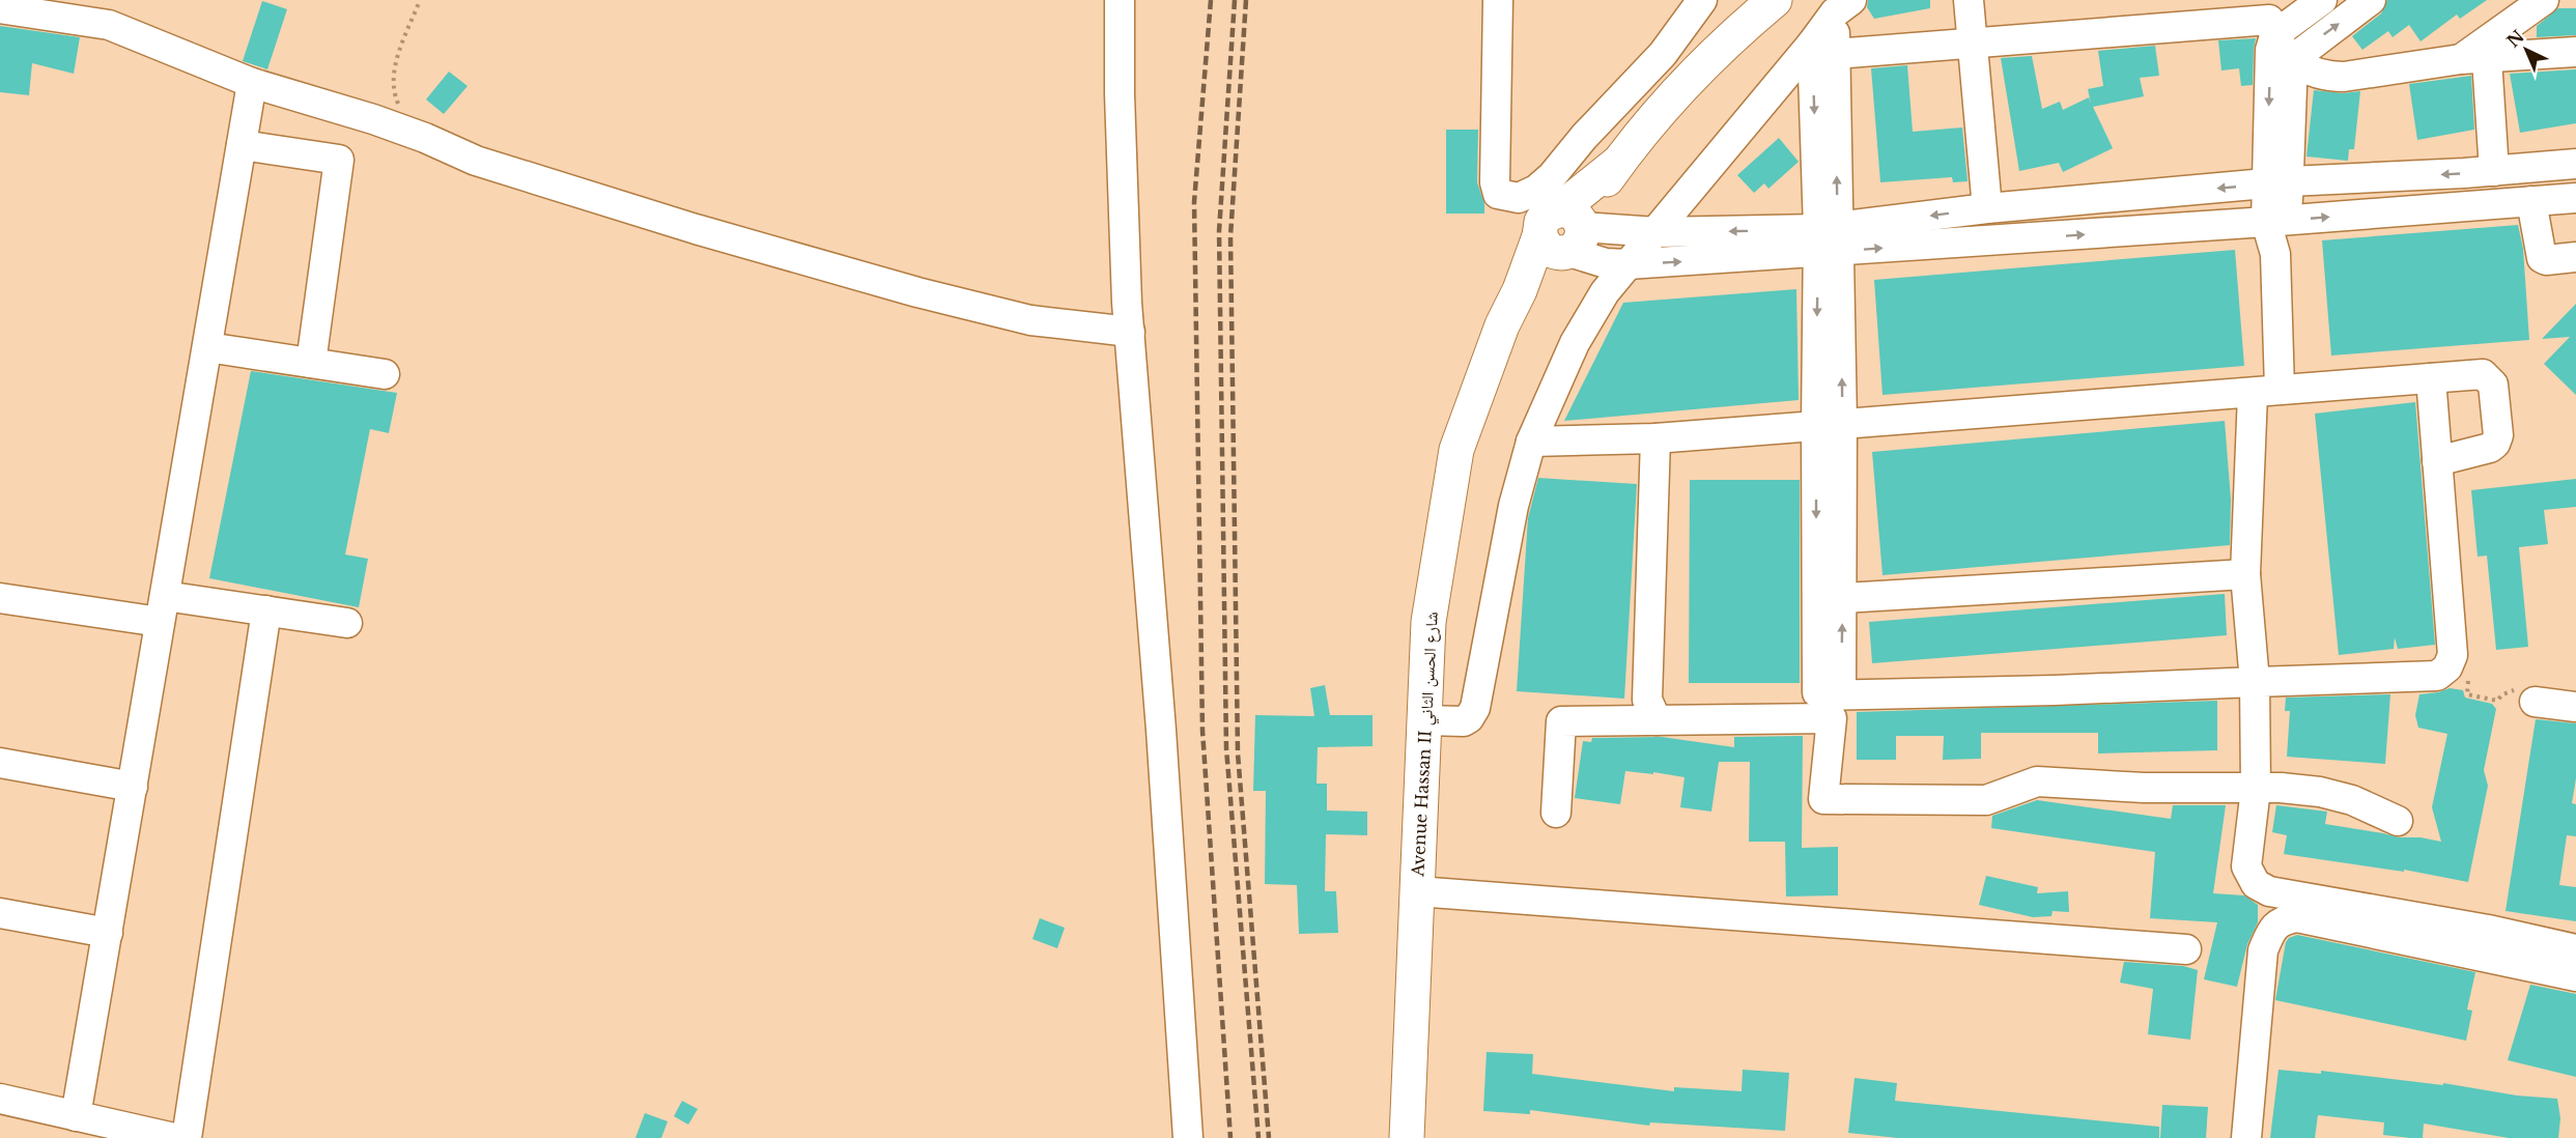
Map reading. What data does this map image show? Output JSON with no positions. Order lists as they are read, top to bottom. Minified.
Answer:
{"streets":{"main road":["Avenue Hassan II شارع الحسن الثاني"]},"north":"top left"}
